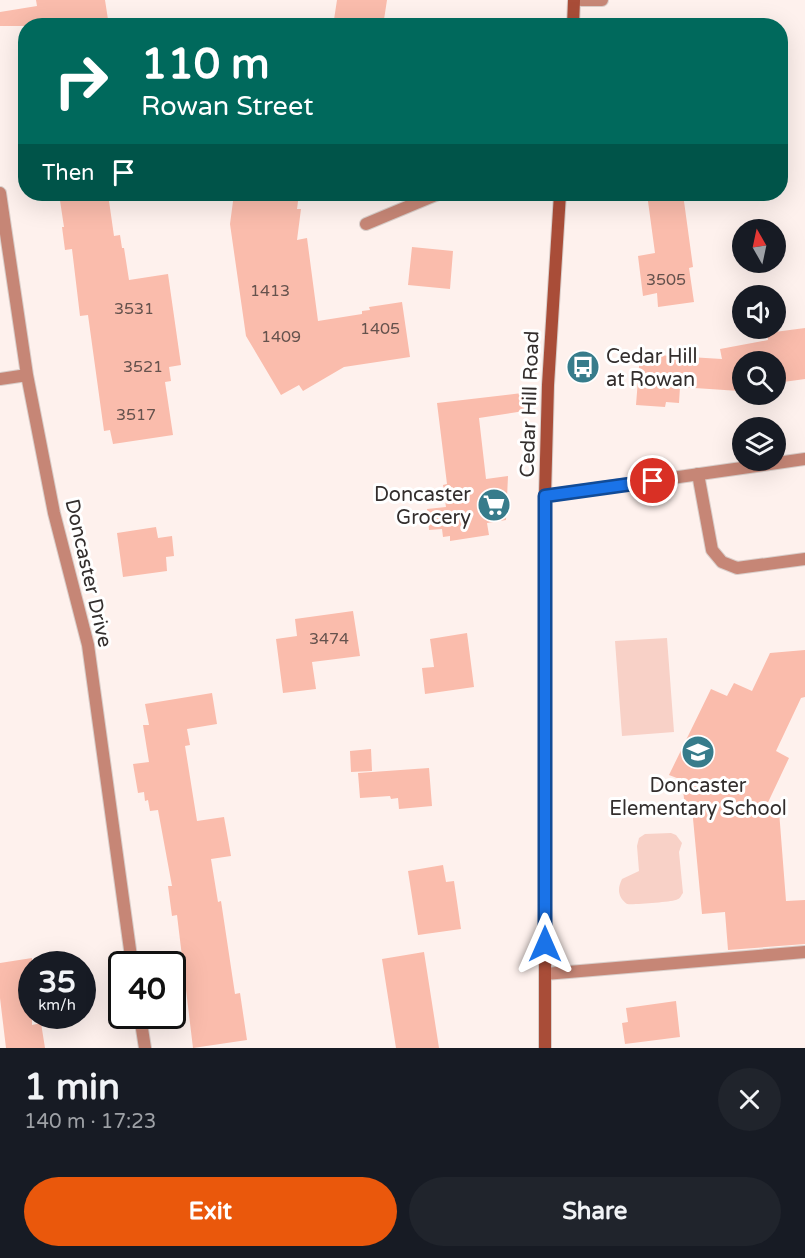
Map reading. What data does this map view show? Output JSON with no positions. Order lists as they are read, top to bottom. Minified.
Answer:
{"streets":{"street":["Cedar Hill Road","Doncaster Drive"]},"places":{"bus stop":["Cedar Hill at Rowan"],"supermarket":["Doncaster Grocery"],"school or university":["Doncaster Elementary School"]},"house_numbers":["3505","1413","3531","1405","1409","3521","3517","3474"],"north":"top","page":{"turn":["110 m","Rowan Street"],"then":"Then","speed":"35 km/h","limit":"40","heading":["1 min","140 m · 17:23"],"buttons":["Exit","Share"]}}
